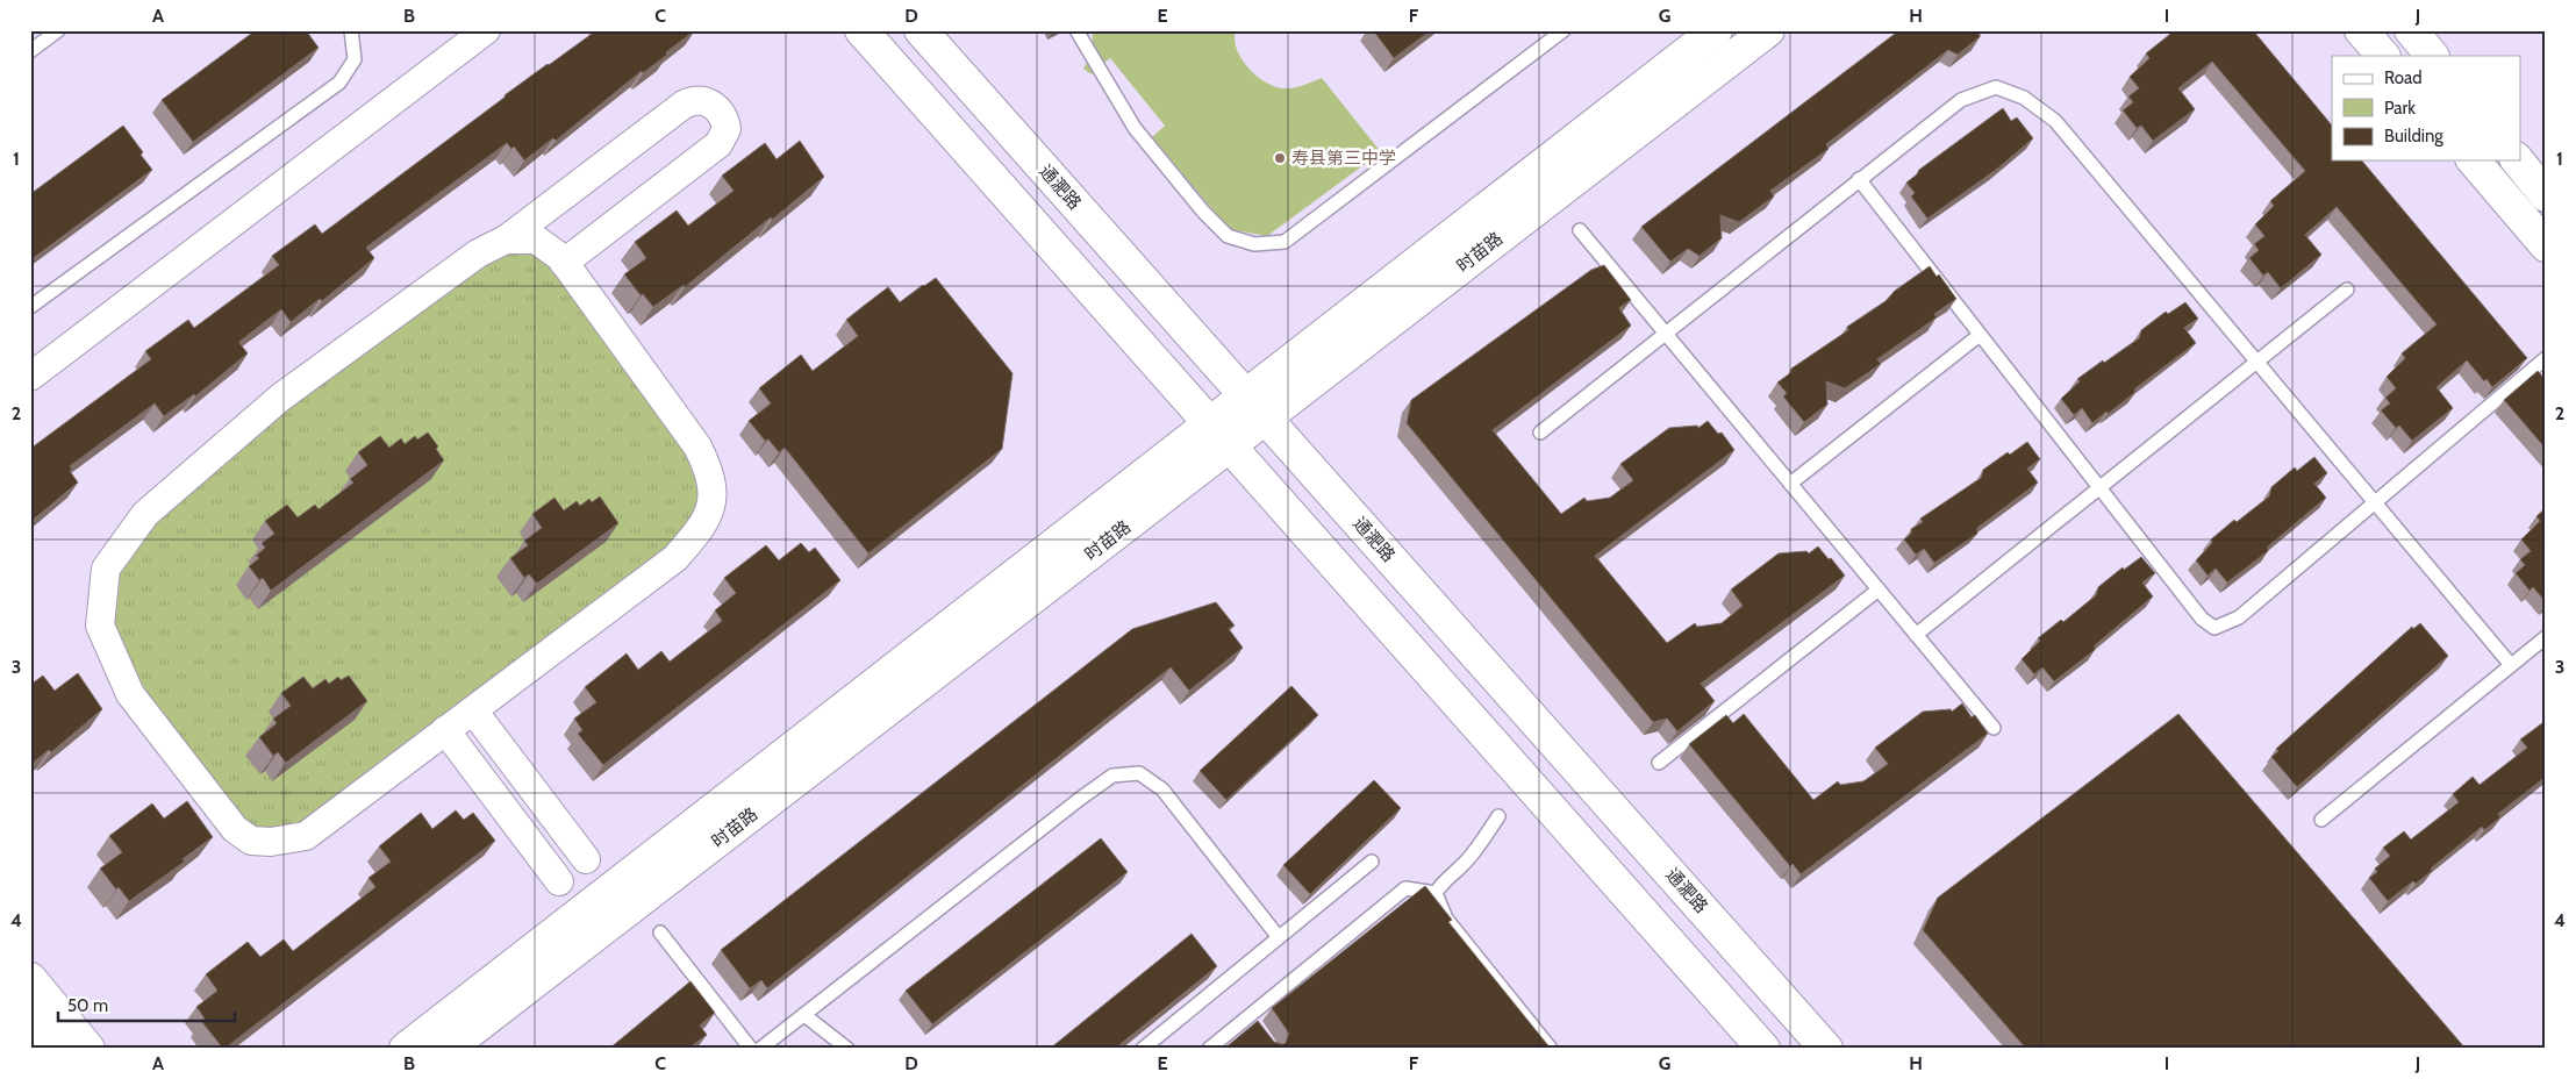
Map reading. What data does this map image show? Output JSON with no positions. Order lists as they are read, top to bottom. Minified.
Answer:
{"streets":{"street":["通淝路","时苗路"]},"crossings":[["通淝路","时苗路"]],"places":["寿县第三中学"],"legend":["Road","Park","Building"],"scale_bar":"50 m","grid":{"columns":["A","B","C","D","E","F","G","H","I","J"],"rows":["1","2","3","4"]}}
